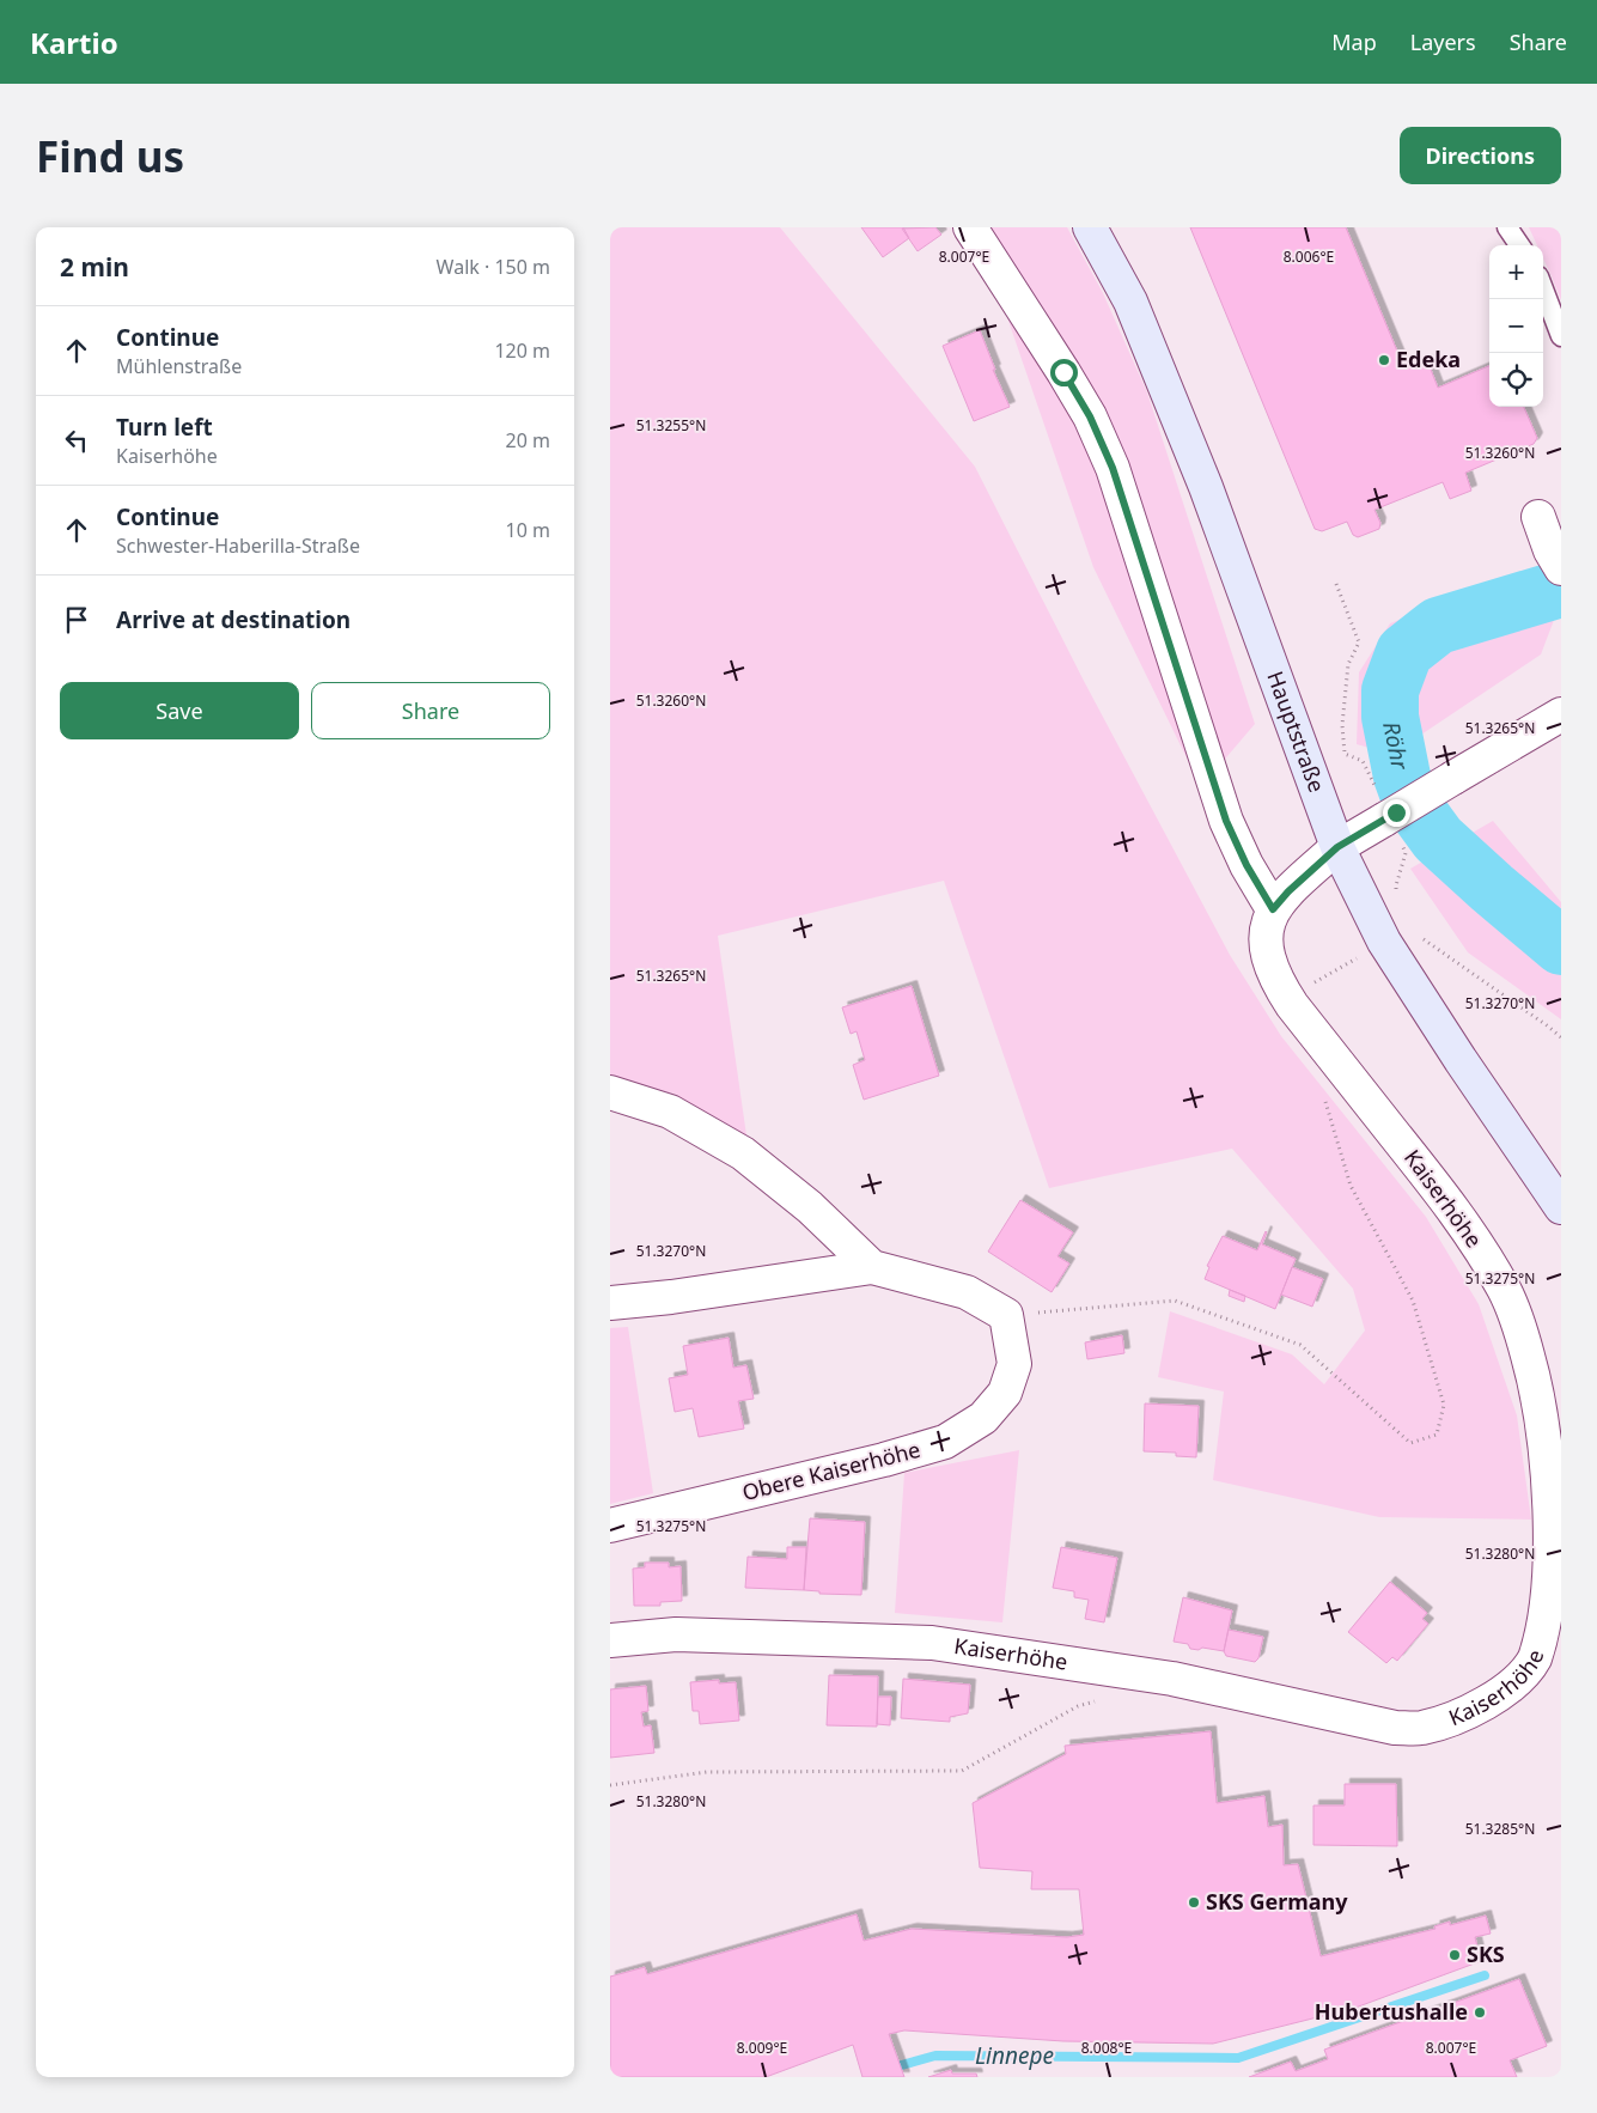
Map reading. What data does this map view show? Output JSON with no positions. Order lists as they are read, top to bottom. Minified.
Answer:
{"streets":{"main road":["Hauptstraße"],"street":["Kaiserhöhe","Obere Kaiserhöhe"]},"water":["Röhr","Linnepe"],"places":["Edeka","SKS Germany","SKS","Hubertushalle"],"page":{"header":"Kartio","nav":["Map","Layers","Share"],"buttons":["Directions",["Save","Share"]],"title":"Find us","heading":["2 min","Walk · 150 m"],"map_buttons":["+","−"],"list":[["Continue","Mühlenstraße","120 m"],["Turn left","Kaiserhöhe","20 m"],["Continue","Schwester-Haberilla-Straße","10 m"],"Arrive at destination"]},"coordinates":["8.007°E","8.006°E","51.3255°N","51.3260°N","51.3265°N","51.3270°N","51.3275°N","51.3280°N","51.3285°N","8.009°E","8.008°E"]}
